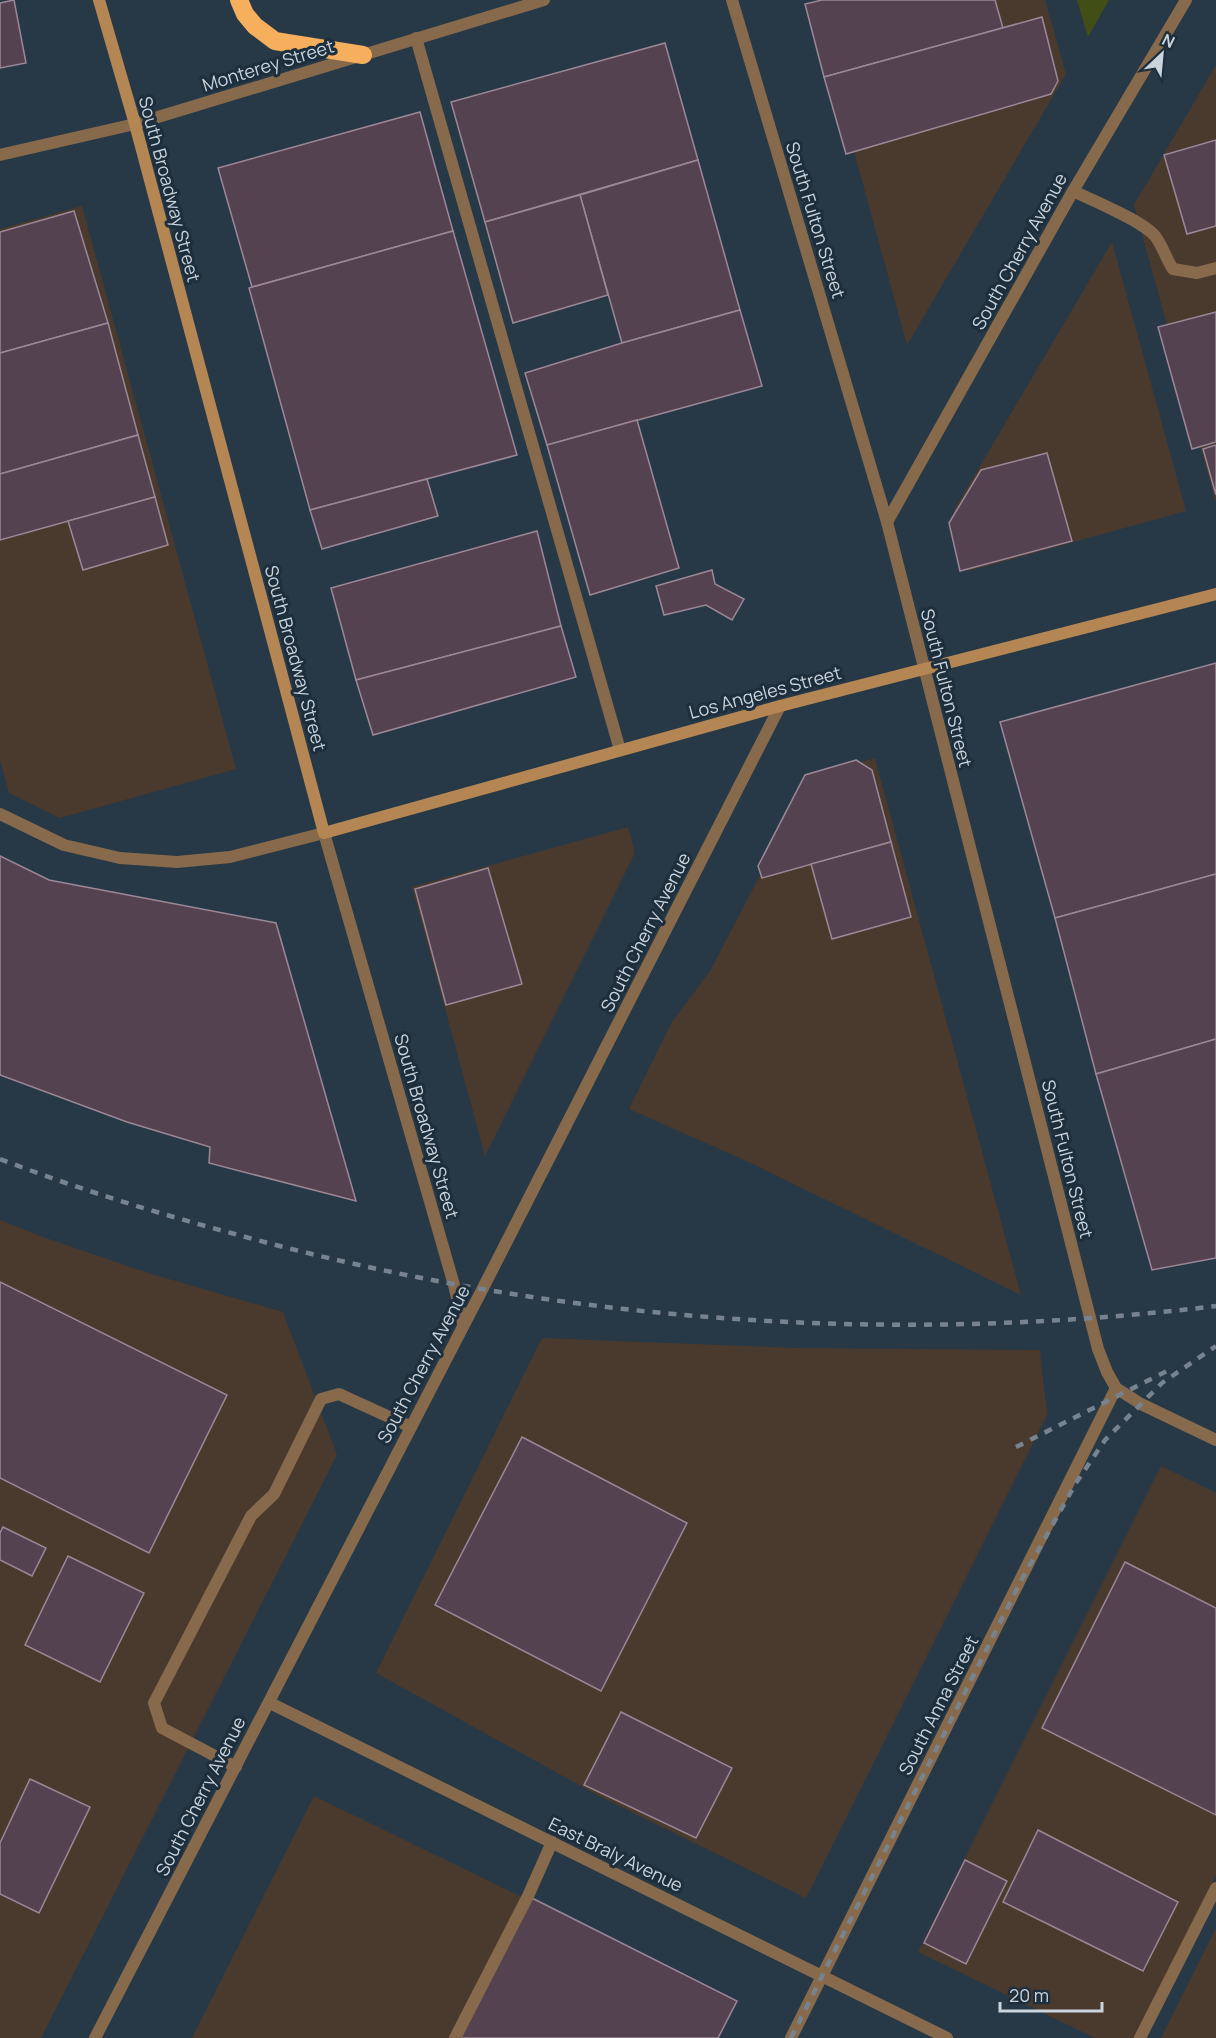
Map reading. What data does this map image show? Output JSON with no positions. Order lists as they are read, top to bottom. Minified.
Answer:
{"streets":{"street":["Monterey Street","South Broadway Street","South Fulton Street","South Cherry Avenue","Los Angeles Street","South Anna Street","East Braly Avenue"]},"crossings":[["Monterey Street","South Broadway Street"],["South Broadway Street","South Cherry Avenue"],["South Broadway Street","Los Angeles Street"],["South Fulton Street","South Cherry Avenue"],["South Fulton Street","Los Angeles Street"],["South Fulton Street","South Anna Street"],["South Cherry Avenue","Los Angeles Street"],["South Cherry Avenue","East Braly Avenue"],["South Anna Street","East Braly Avenue"]],"scale_bar":"20 m","north":"top right"}
